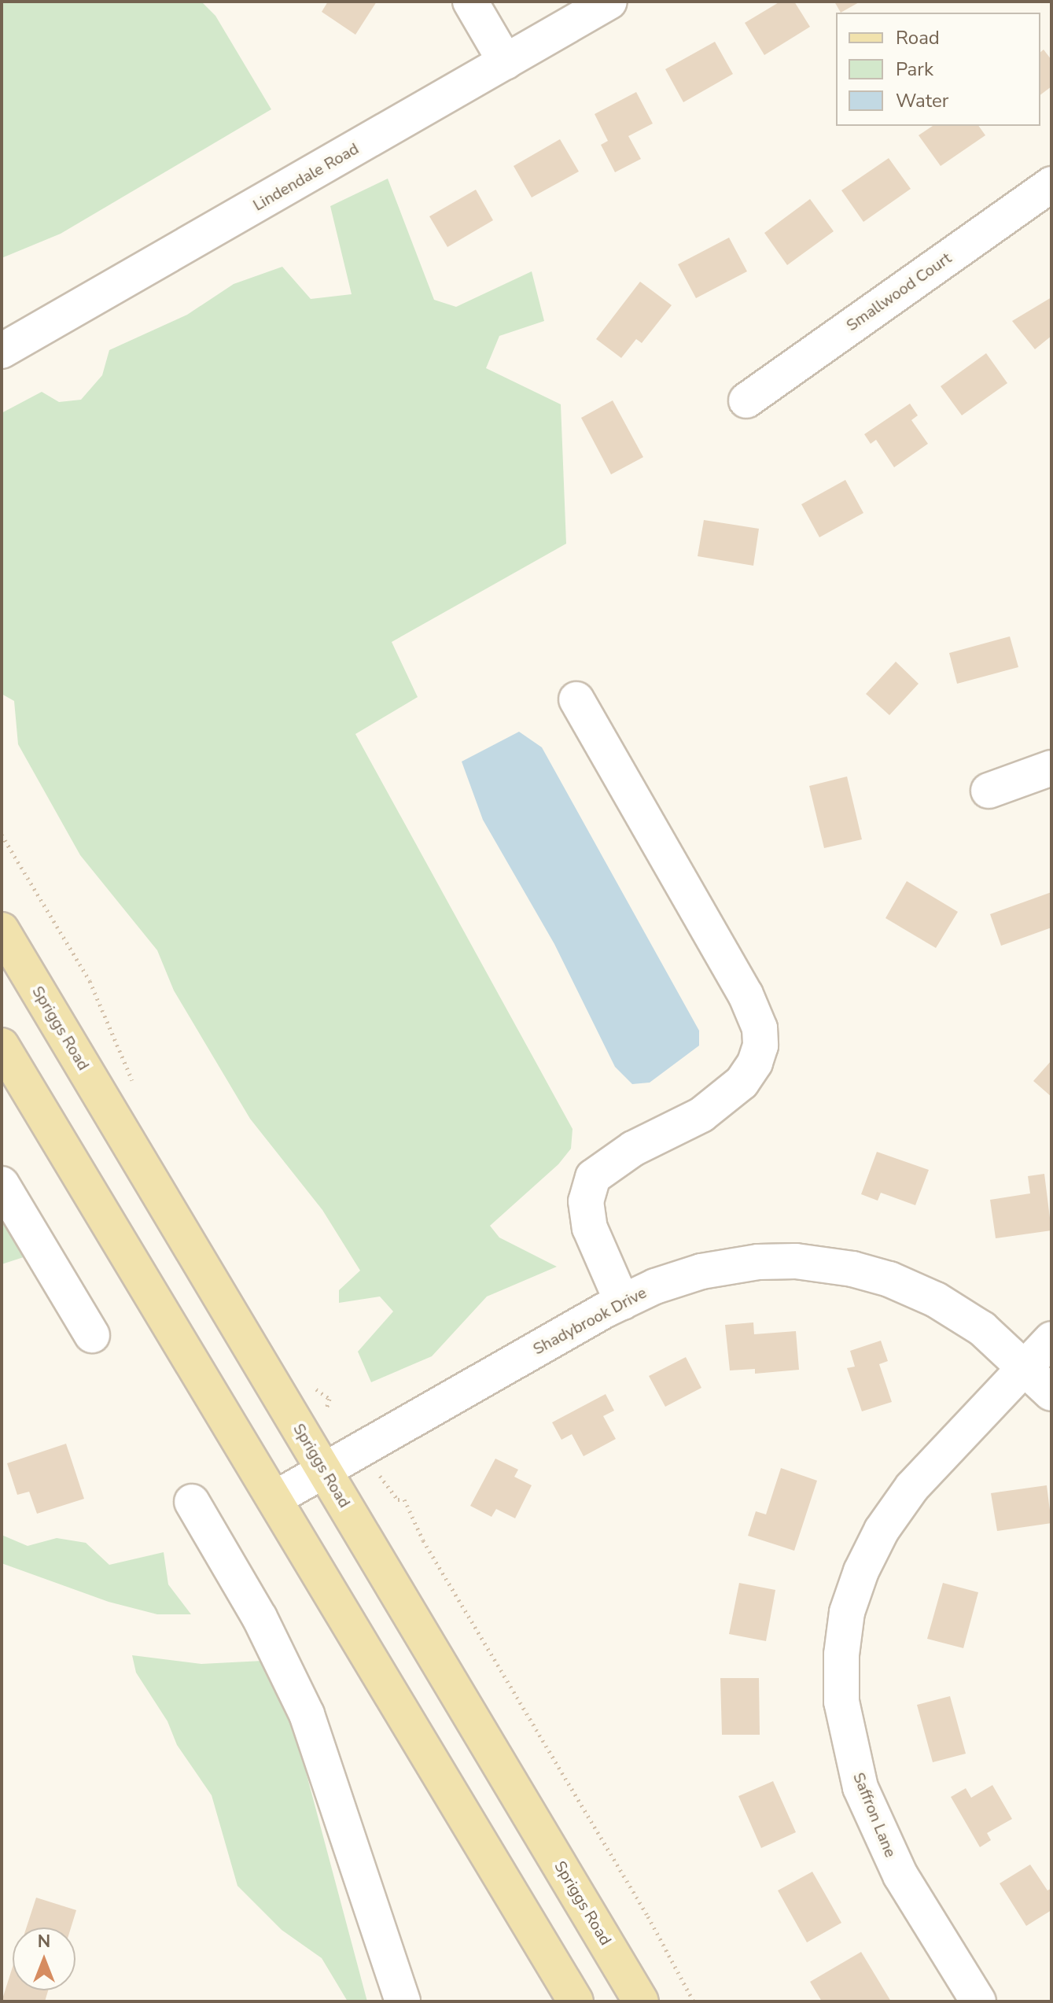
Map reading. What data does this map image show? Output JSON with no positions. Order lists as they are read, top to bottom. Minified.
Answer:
{"streets":{"main road":["Spriggs Road"],"street":["Lindendale Road","Smallwood Court","Shadybrook Drive","Saffron Lane"]},"crossings":[["Spriggs Road","Shadybrook Drive"],["Shadybrook Drive","Saffron Lane"]],"legend":["Road","Park","Water"],"north":"top"}
